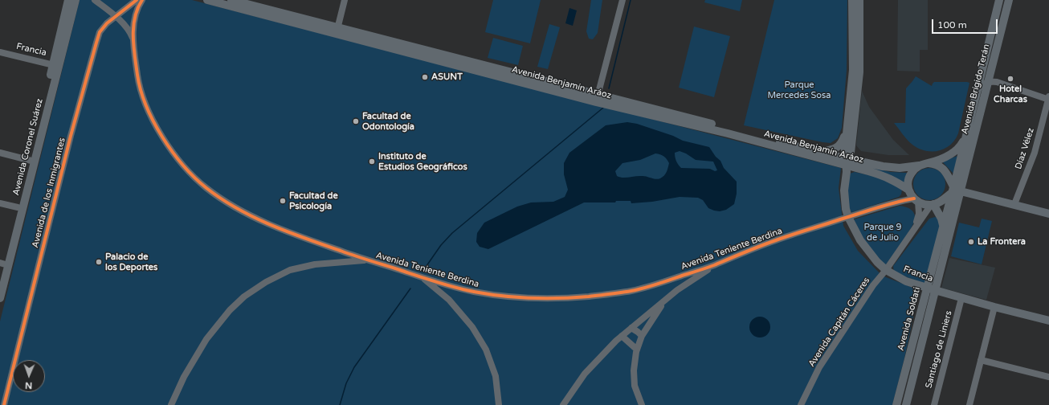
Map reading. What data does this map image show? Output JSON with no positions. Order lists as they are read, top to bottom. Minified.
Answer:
{"streets":{"main road":["Francia","Avenida Benjamín Aráoz","Avenida Brígido Terán","Avenida Coronel Suárez","Avenida Soldati"],"street":["Díaz Vélez","Avenida de los Inmigrantes","Avenida Teniente Berdina","Avenida Capitán Cáceres","Santiago de Liniers"]},"crossings":[["Francia","Avenida Benjamín Aráoz"],["Francia","Avenida Coronel Suárez"],["Francia","Avenida Teniente Berdina"],["Francia","Avenida Soldati"],["Francia","Avenida Capitán Cáceres"],["Francia","Santiago de Liniers"],["Avenida Benjamín Aráoz","Avenida Brígido Terán"],["Avenida Benjamín Aráoz","Avenida Teniente Berdina"],["Avenida Benjamín Aráoz","Avenida Capitán Cáceres"]],"parks":["Parque Mercedes Sosa","Parque 9 de Julio"],"places":["ASUNT","Hotel Charcas","Facultad de Odontología","Instituto de Estudios Geográficos","Facultad de Psicología","La Frontera","Palacio de los Deportes"],"scale_bar":"100 m","north":"bottom"}
